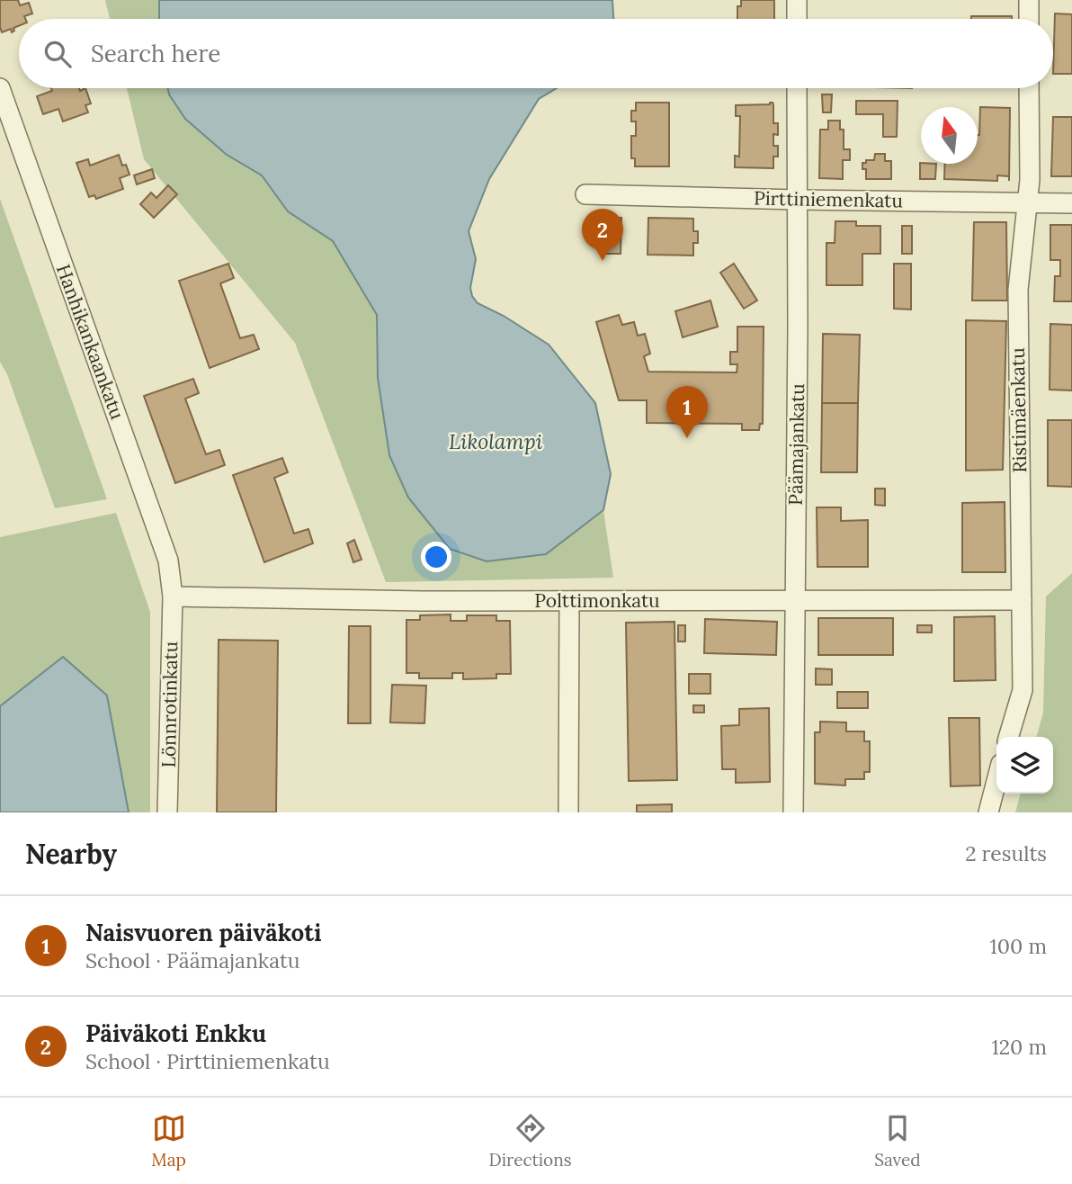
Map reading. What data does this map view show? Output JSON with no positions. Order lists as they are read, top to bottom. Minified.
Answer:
{"streets":{"street":["Pirttiniemenkatu","Hanhikankaankatu","Ristimäenkatu","Päämajankatu","Polttimonkatu","Lönnrotinkatu"]},"crossings":[["Pirttiniemenkatu","Ristimäenkatu"],["Pirttiniemenkatu","Päämajankatu"],["Hanhikankaankatu","Polttimonkatu"],["Hanhikankaankatu","Lönnrotinkatu"],["Ristimäenkatu","Polttimonkatu"],["Päämajankatu","Polttimonkatu"],["Polttimonkatu","Lönnrotinkatu"]],"water":["Likolampi"],"north":"top","page":{"search":"Search here","pins":["2","1"],"heading":["Nearby","2 results"],"list":[{"mark":"1","name":"Naisvuoren päiväkoti","note":"School · Päämajankatu","value":"100 m"},{"mark":"2","name":"Päiväkoti Enkku","note":"School · Pirttiniemenkatu","value":"120 m"}],"nav":["Map","Directions","Saved"]}}
